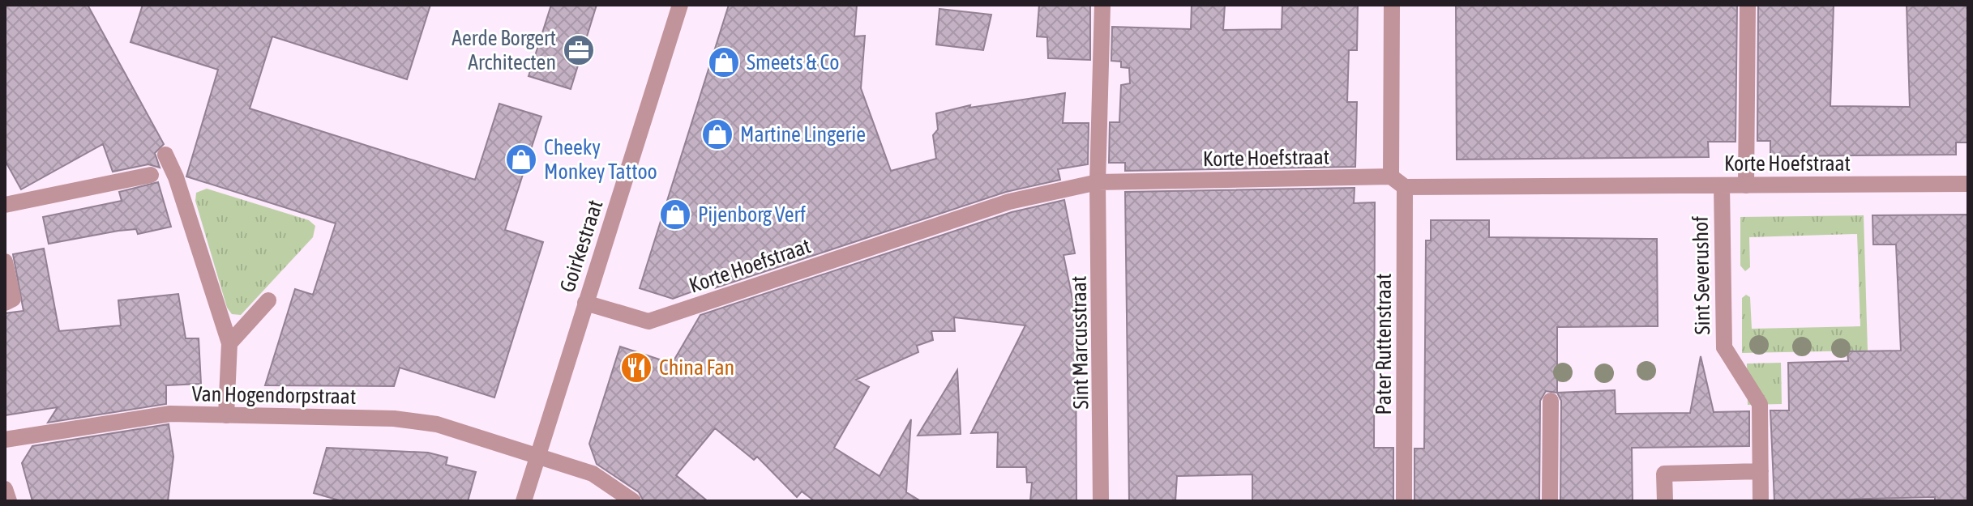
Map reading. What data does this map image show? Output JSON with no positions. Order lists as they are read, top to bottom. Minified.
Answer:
{"streets":{"street":["Korte Hoefstraat","Goirkestraat","Sint Severushof","Sint Marcusstraat","Pater Ruttenstraat","Van Hogendorpstraat"]},"crossings":[["Korte Hoefstraat","Goirkestraat"],["Korte Hoefstraat","Sint Severushof"],["Korte Hoefstraat","Sint Marcusstraat"],["Korte Hoefstraat","Pater Ruttenstraat"],["Goirkestraat","Van Hogendorpstraat"]],"places":{"office":["Aerde Borgert Architecten"],"shop":["Smeets & Co","Martine Lingerie","Cheeky Monkey Tattoo","Pijenborg Verf"],"restaurant":["China Fan"]}}
